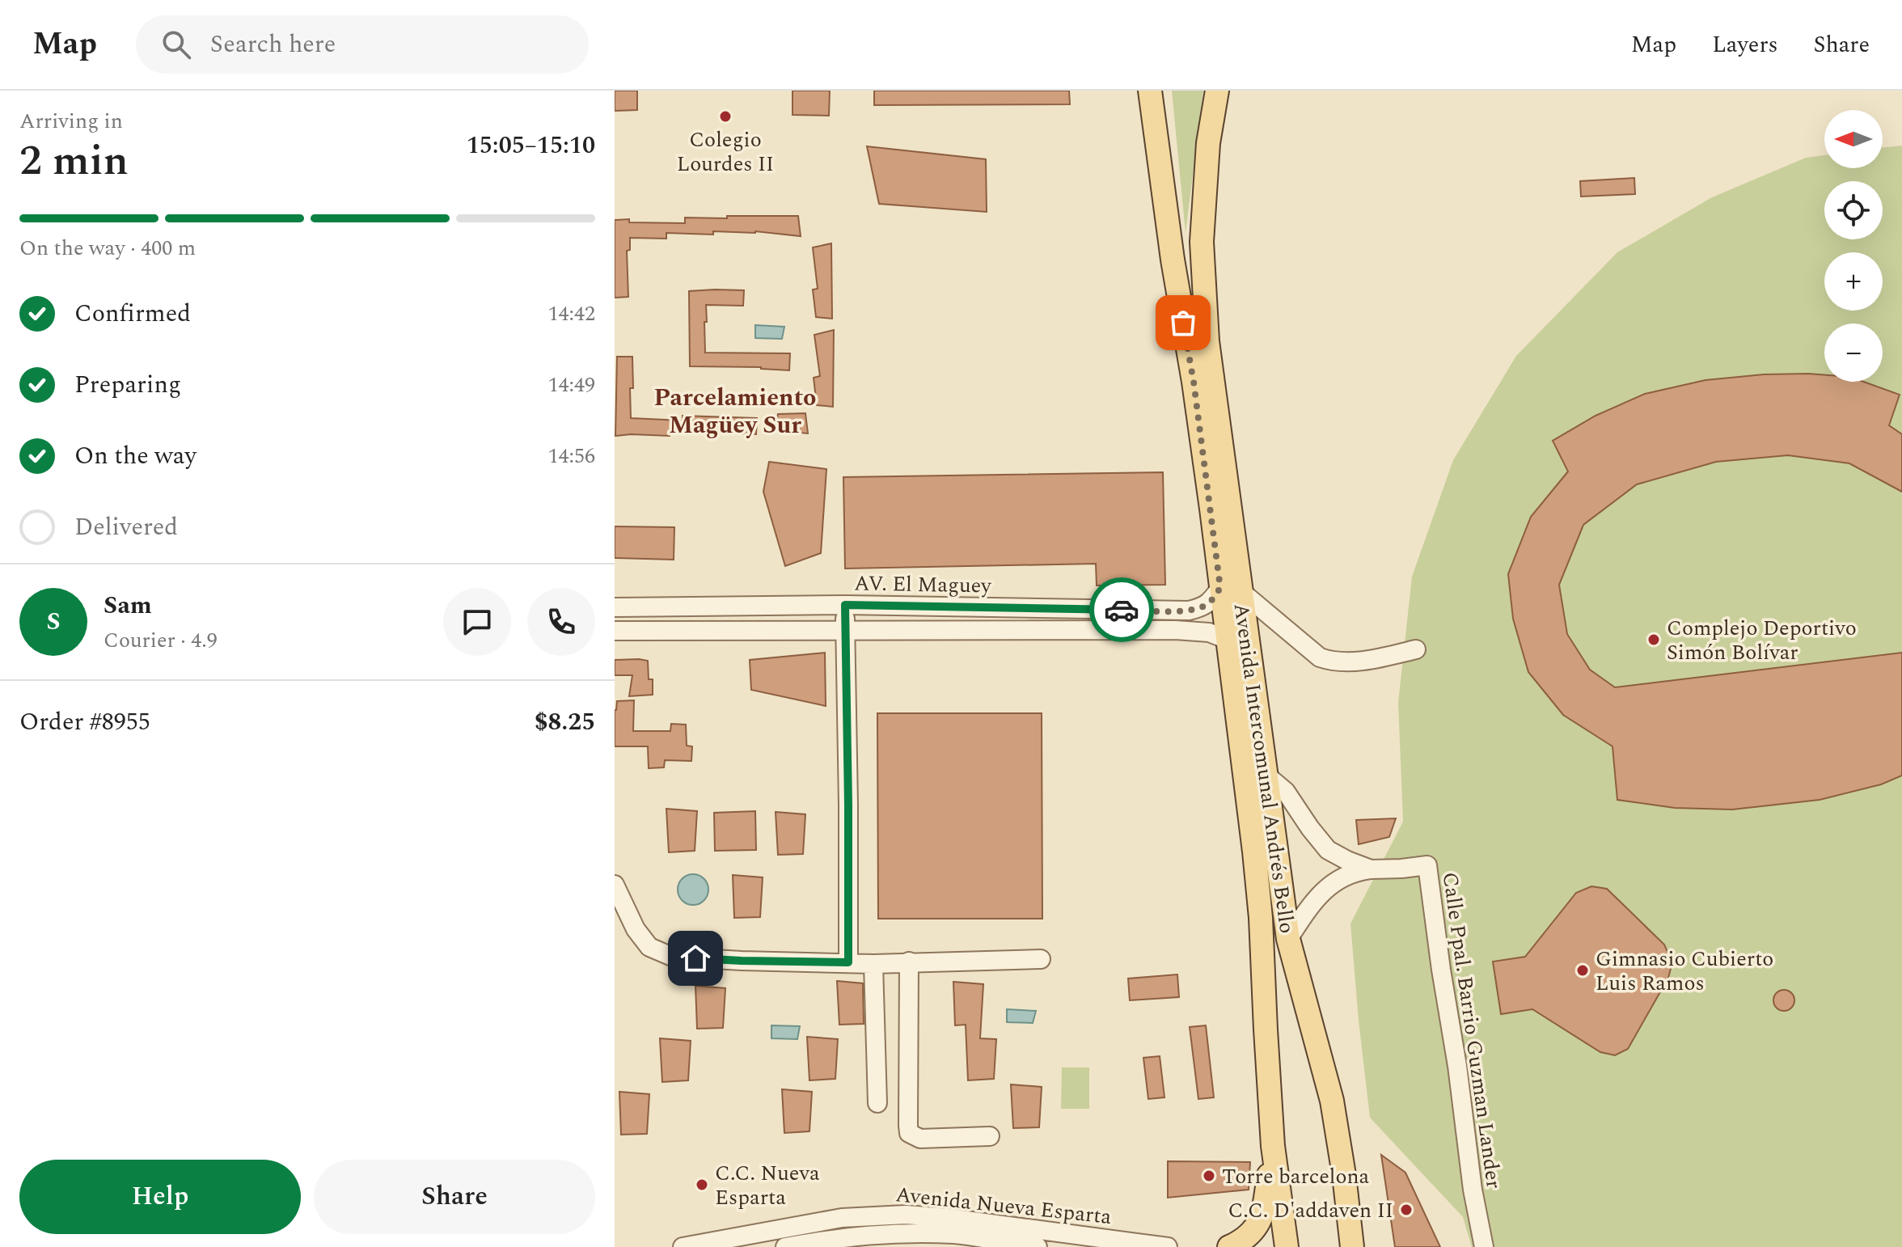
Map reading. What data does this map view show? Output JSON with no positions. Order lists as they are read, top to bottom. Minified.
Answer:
{"streets":{"main road":["Avenida Intercomunal Andrés Bello"],"street":["AV. El Maguey","Calle Ppal. Barrio Guzman Lander","Avenida Nueva Esparta"]},"crossings":[["AV. El Maguey","Avenida Intercomunal Andrés Bello"],["Avenida Intercomunal Andrés Bello","Calle Ppal. Barrio Guzman Lander"]],"districts":["Parcelamiento Magüey Sur"],"places":["Colegio Lourdes II","Complejo Deportivo Simón Bolívar","Gimnasio Cubierto Luis Ramos","Torre barcelona","C.C. Nueva Esparta","C.C. D'addaven II"],"north":"left","page":{"header":"Map","search":"Search here","nav":["Map","Layers","Share"],"heading":["2 min","Arriving in","15:05–15:10"],"panel":["Sam","Courier · 4.9","Order #8955","$8.25"],"map_buttons":["+","−"],"bar":"On the way · 400 m","list":[["Confirmed","14:42"],["Preparing","14:49"],["On the way","14:56"],"Delivered"],"round":"S","buttons":["Help","Share"]}}
